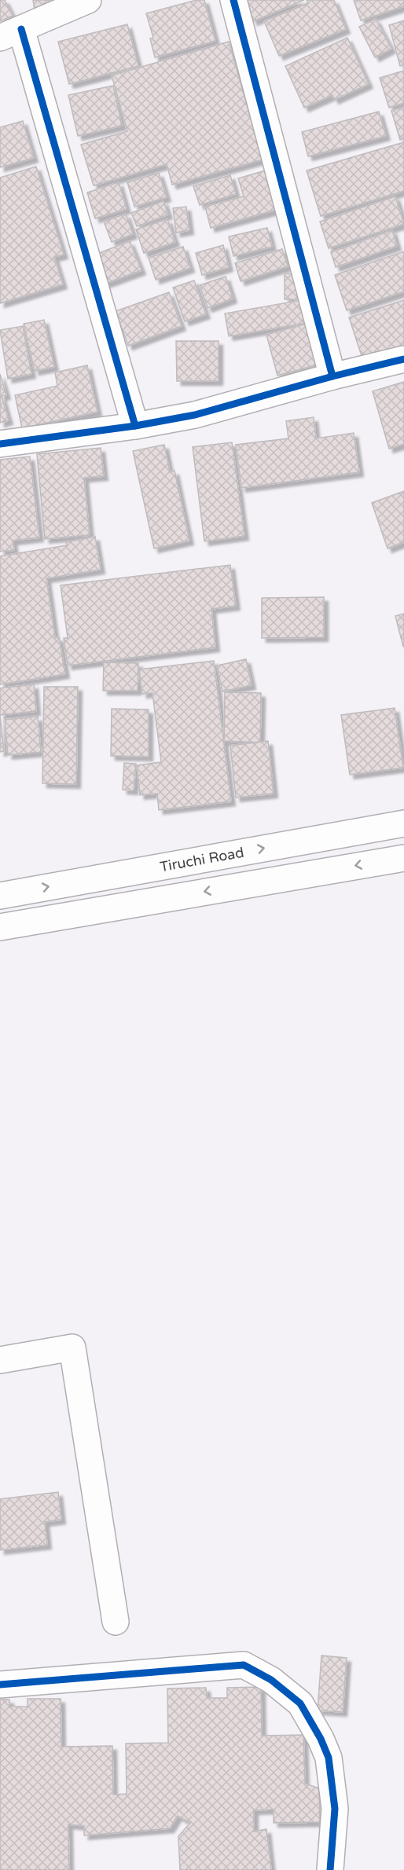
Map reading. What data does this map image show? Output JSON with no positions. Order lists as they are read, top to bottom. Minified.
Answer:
{"streets":{"main road":["Tiruchi Road"]}}
